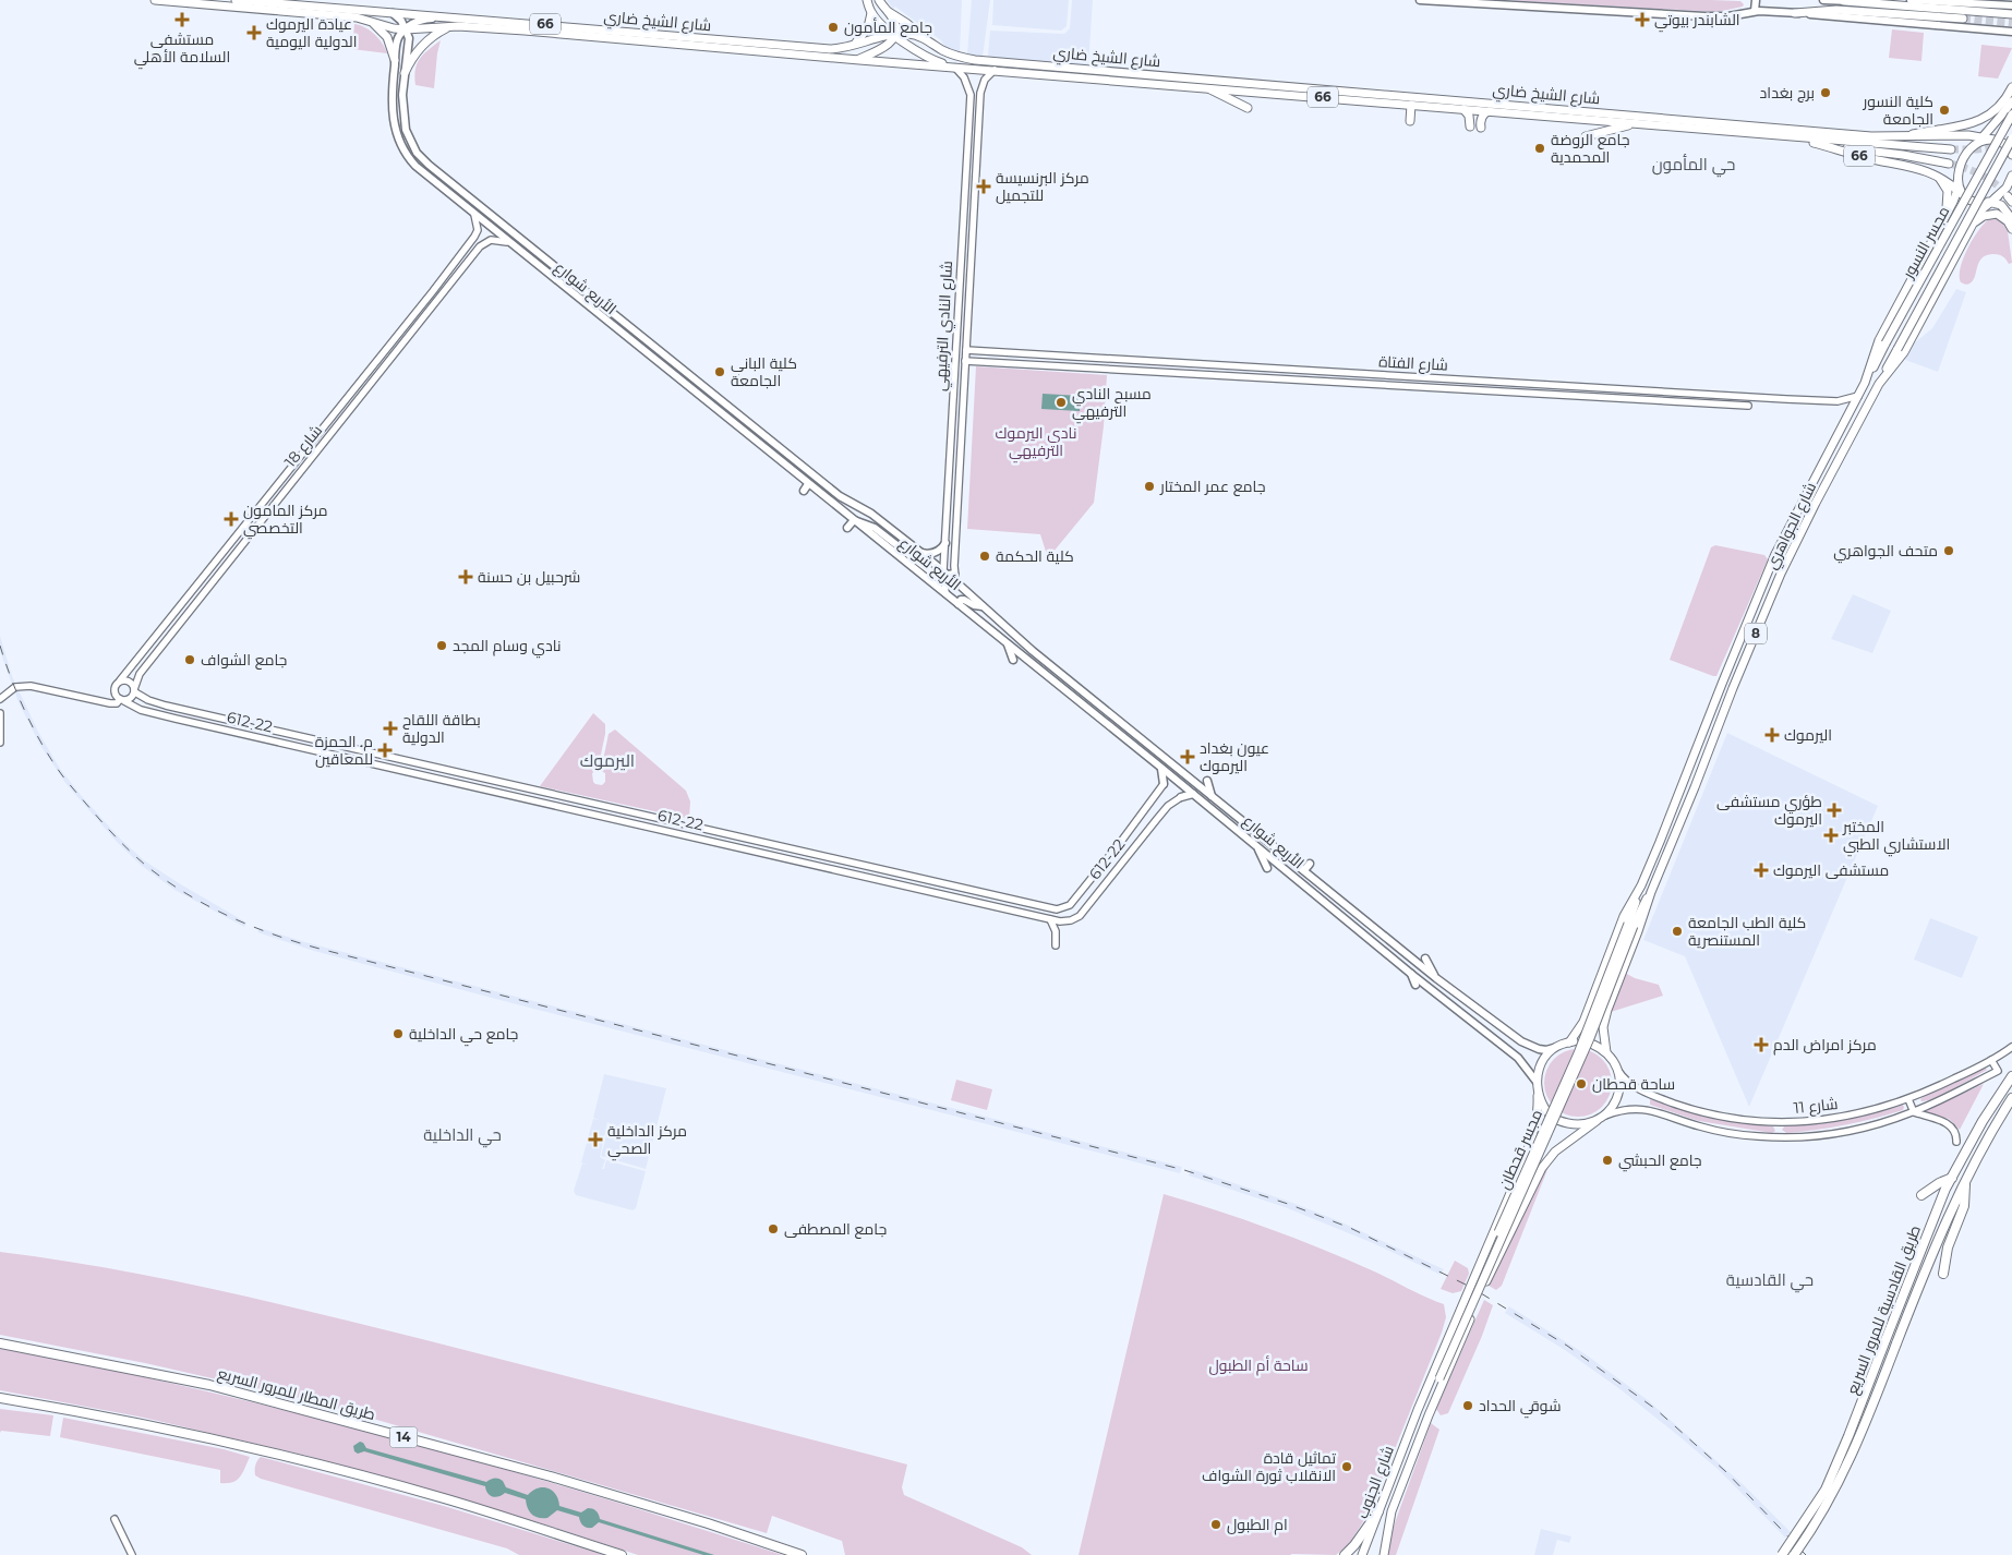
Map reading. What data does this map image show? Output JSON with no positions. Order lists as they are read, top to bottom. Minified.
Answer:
{"streets":{"highway":["طريق القادسية للمرور السريع","طريق المطار للمرور السريع","14"],"main road":["شارع الشيخ ضاري","66","مجسر النسور","الأربع شوارع","شارع الجواهري","8","مجسر قحطان","شارع الجنوب"],"street":["شارع النادي الترفيهي","شارع الفتاة","شارع 18","612-22","شارع 11"]},"crossings":[["شارع الشيخ ضاري","الأربع شوارع"],["شارع الشيخ ضاري","شارع النادي الترفيهي"],["شارع الشيخ ضاري","شارع الجواهري"],["مجسر النسور","شارع الجواهري"],["الأربع شوارع","شارع النادي الترفيهي"],["الأربع شوارع","شارع 18"],["شارع النادي الترفيهي","شارع الفتاة"],["شارع الفتاة","شارع الجواهري"],["شارع 18","612-22"],["شارع الجواهري","8"],["شارع الجواهري","مجسر قحطان"],["8","مجسر قحطان"],["مجسر قحطان","شارع الجنوب"]],"districts":["حي المأمون","اليرموك","حي الداخلية","حي القادسية"],"parks":["نادي اليرموك الترفيهي","ساحة أم الطبول"],"places":{"health":["مستشفى السلامة الأهلي","الشابندر بيوتي","عيادة اليرموك الدولية اليومية","مركز البرنسيسة للتجميل","مركز المامون التخصصي","شرحبيل بن حسنة","بطاقة اللقاح الدولية","اليرموك","م. الحمزة للمعاقين","عيون بغداد اليرموك","طؤري مستشفى اليرموك","المختبر الاستشاري الطبي","مستشفى اليرموك","مركز امراض الدم","مركز الداخلية الصحي"],"other":["جامع المأمون","برج بغداد","كلية النسور الجامعة","جامع الروضة المحمدية","كلية الباني الجامعة","مسبح النادي الترفيهي","جامع عمر المختار","متحف الجواهري","كلية الحكمة","نادي وسام المجد","جامع الشواف","كلية الطب الجامعة المستنصرية","جامع حي الداخلية","ساحة قحطان","جامع الحبشي","جامع المصطفى","شوقي الحداد","تماثيل قادة الانقلاب ثورة الشواف","ام الطبول"]}}
